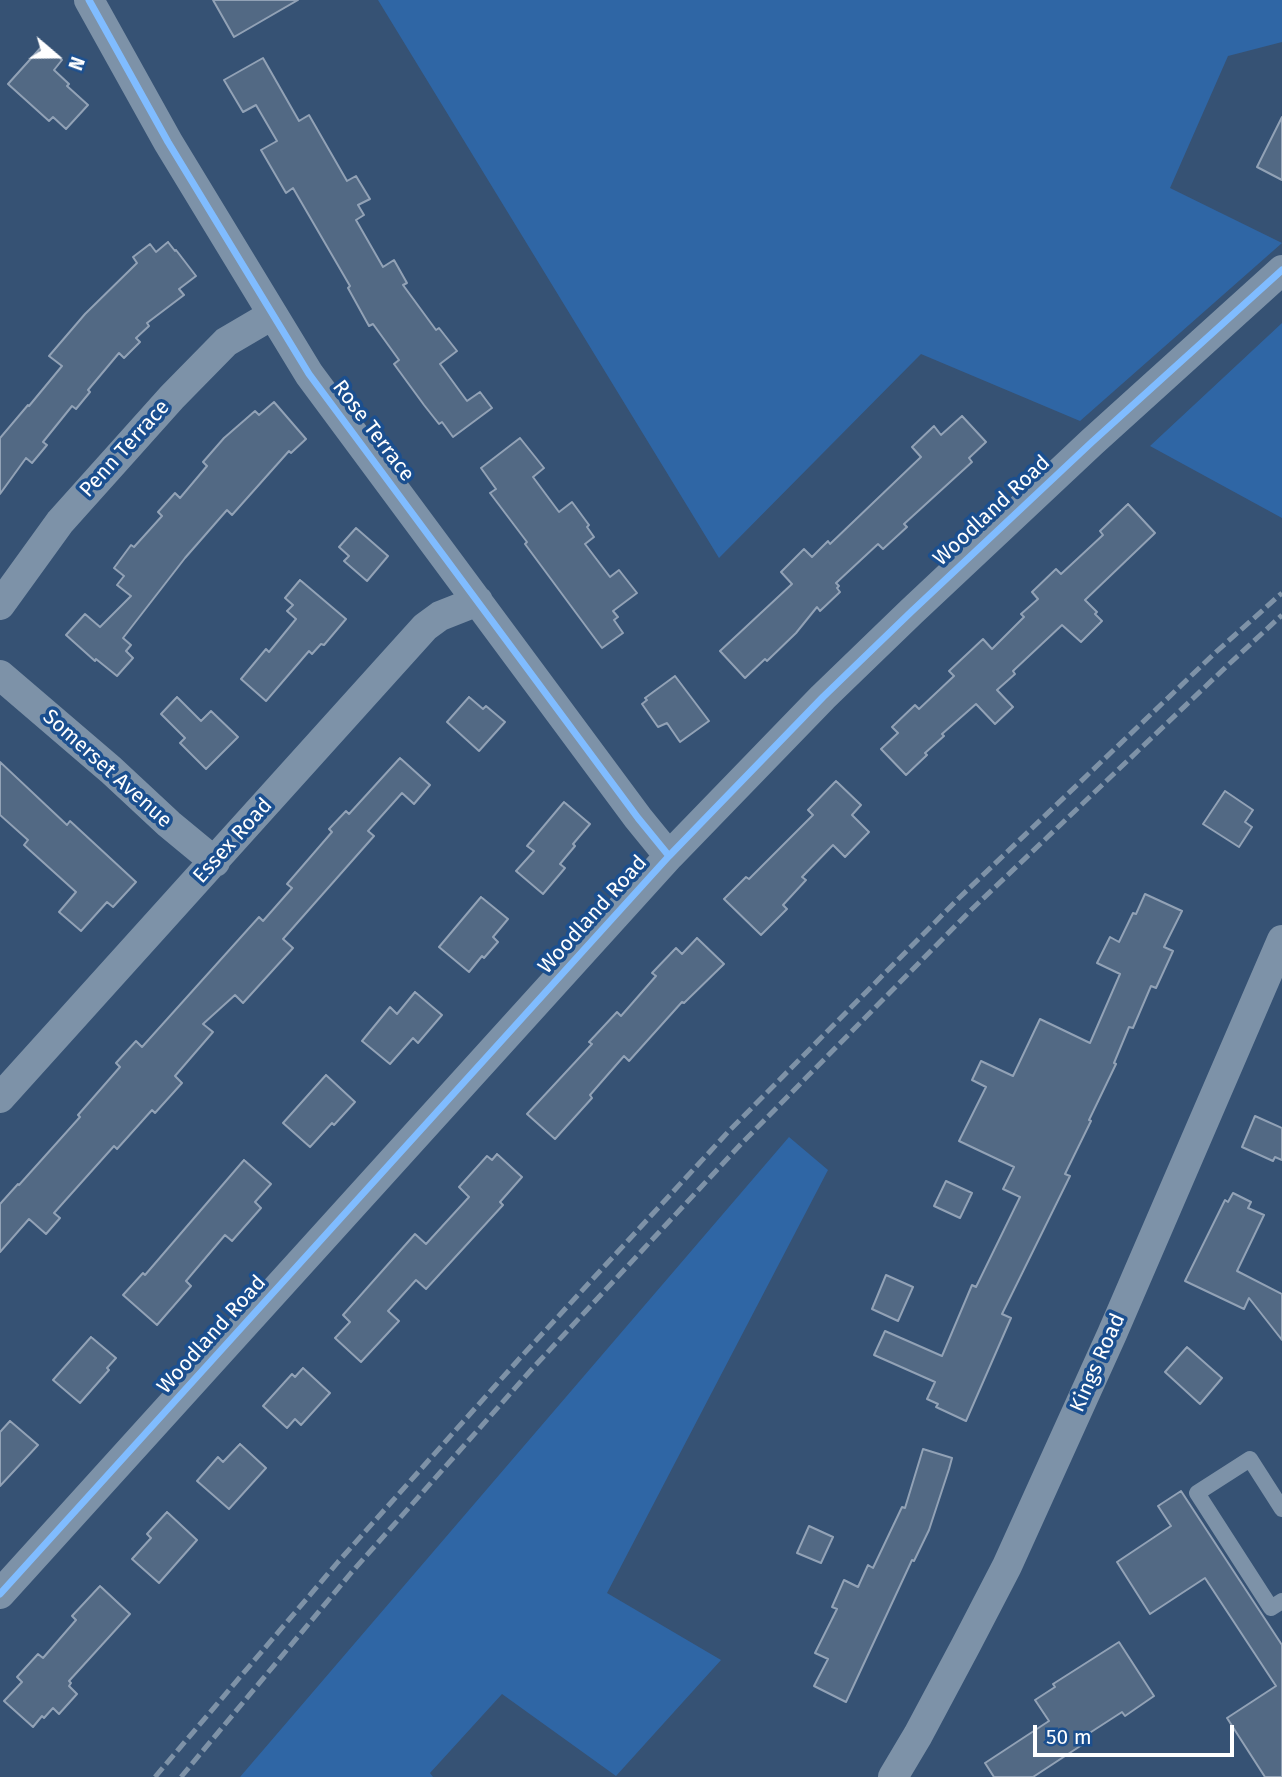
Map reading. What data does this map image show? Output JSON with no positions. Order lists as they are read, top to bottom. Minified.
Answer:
{"streets":{"street":["Rose Terrace","Penn Terrace","Woodland Road","Somerset Avenue","Essex Road","Kings Road"]},"crossings":[["Rose Terrace","Penn Terrace"],["Rose Terrace","Woodland Road"],["Rose Terrace","Essex Road"],["Somerset Avenue","Essex Road"]],"scale_bar":"50 m","north":"right"}
